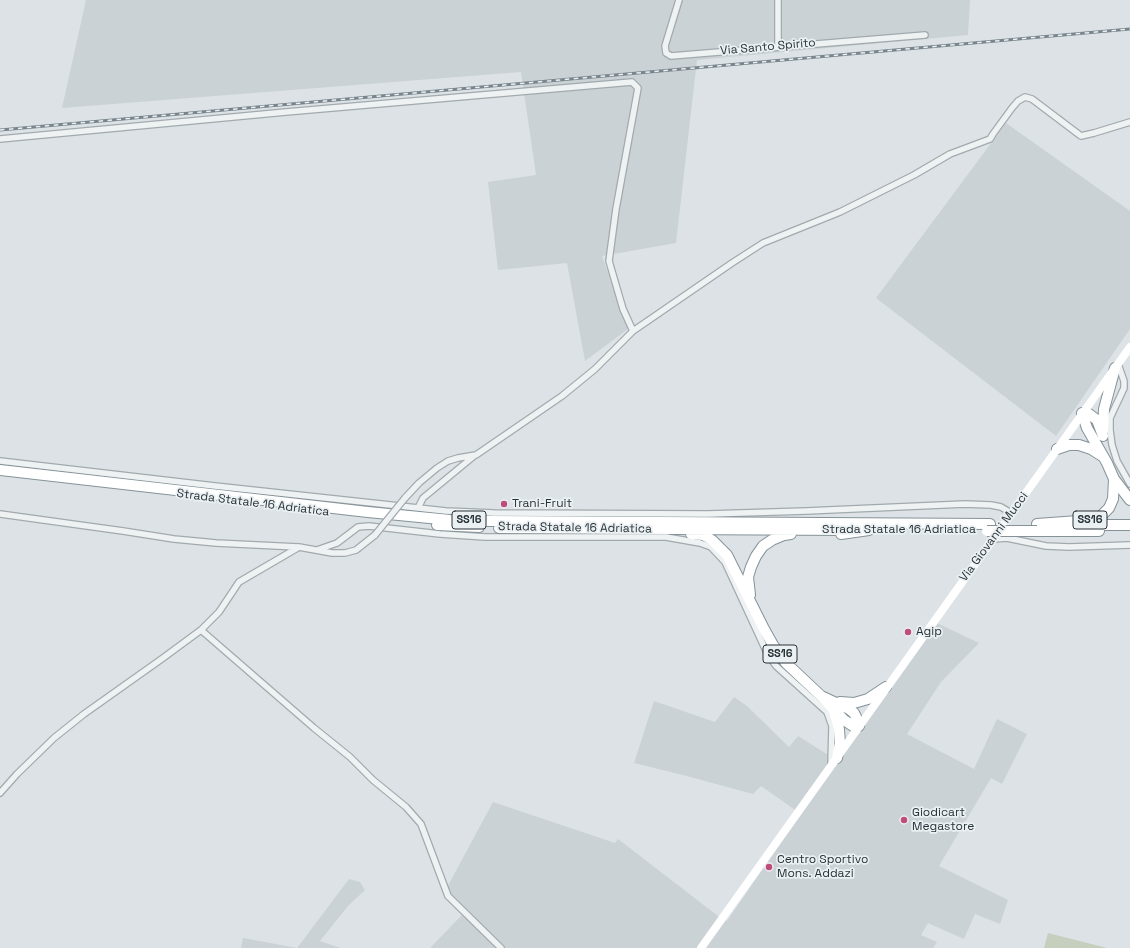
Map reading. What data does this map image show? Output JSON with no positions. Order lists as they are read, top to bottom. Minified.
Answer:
{"streets":{"highway":["Strada Statale 16 Adriatica","SS16"],"main road":["Via Giovanni Mucci"],"street":["Via Santo Spirito"]},"crossings":[["Strada Statale 16 Adriatica","SS16"],["Strada Statale 16 Adriatica","Via Giovanni Mucci"],["SS16","Via Giovanni Mucci"]],"places":["Trani-Fruit","Agip","Giodicart Megastore","Centro Sportivo Mons. Addazi"]}
